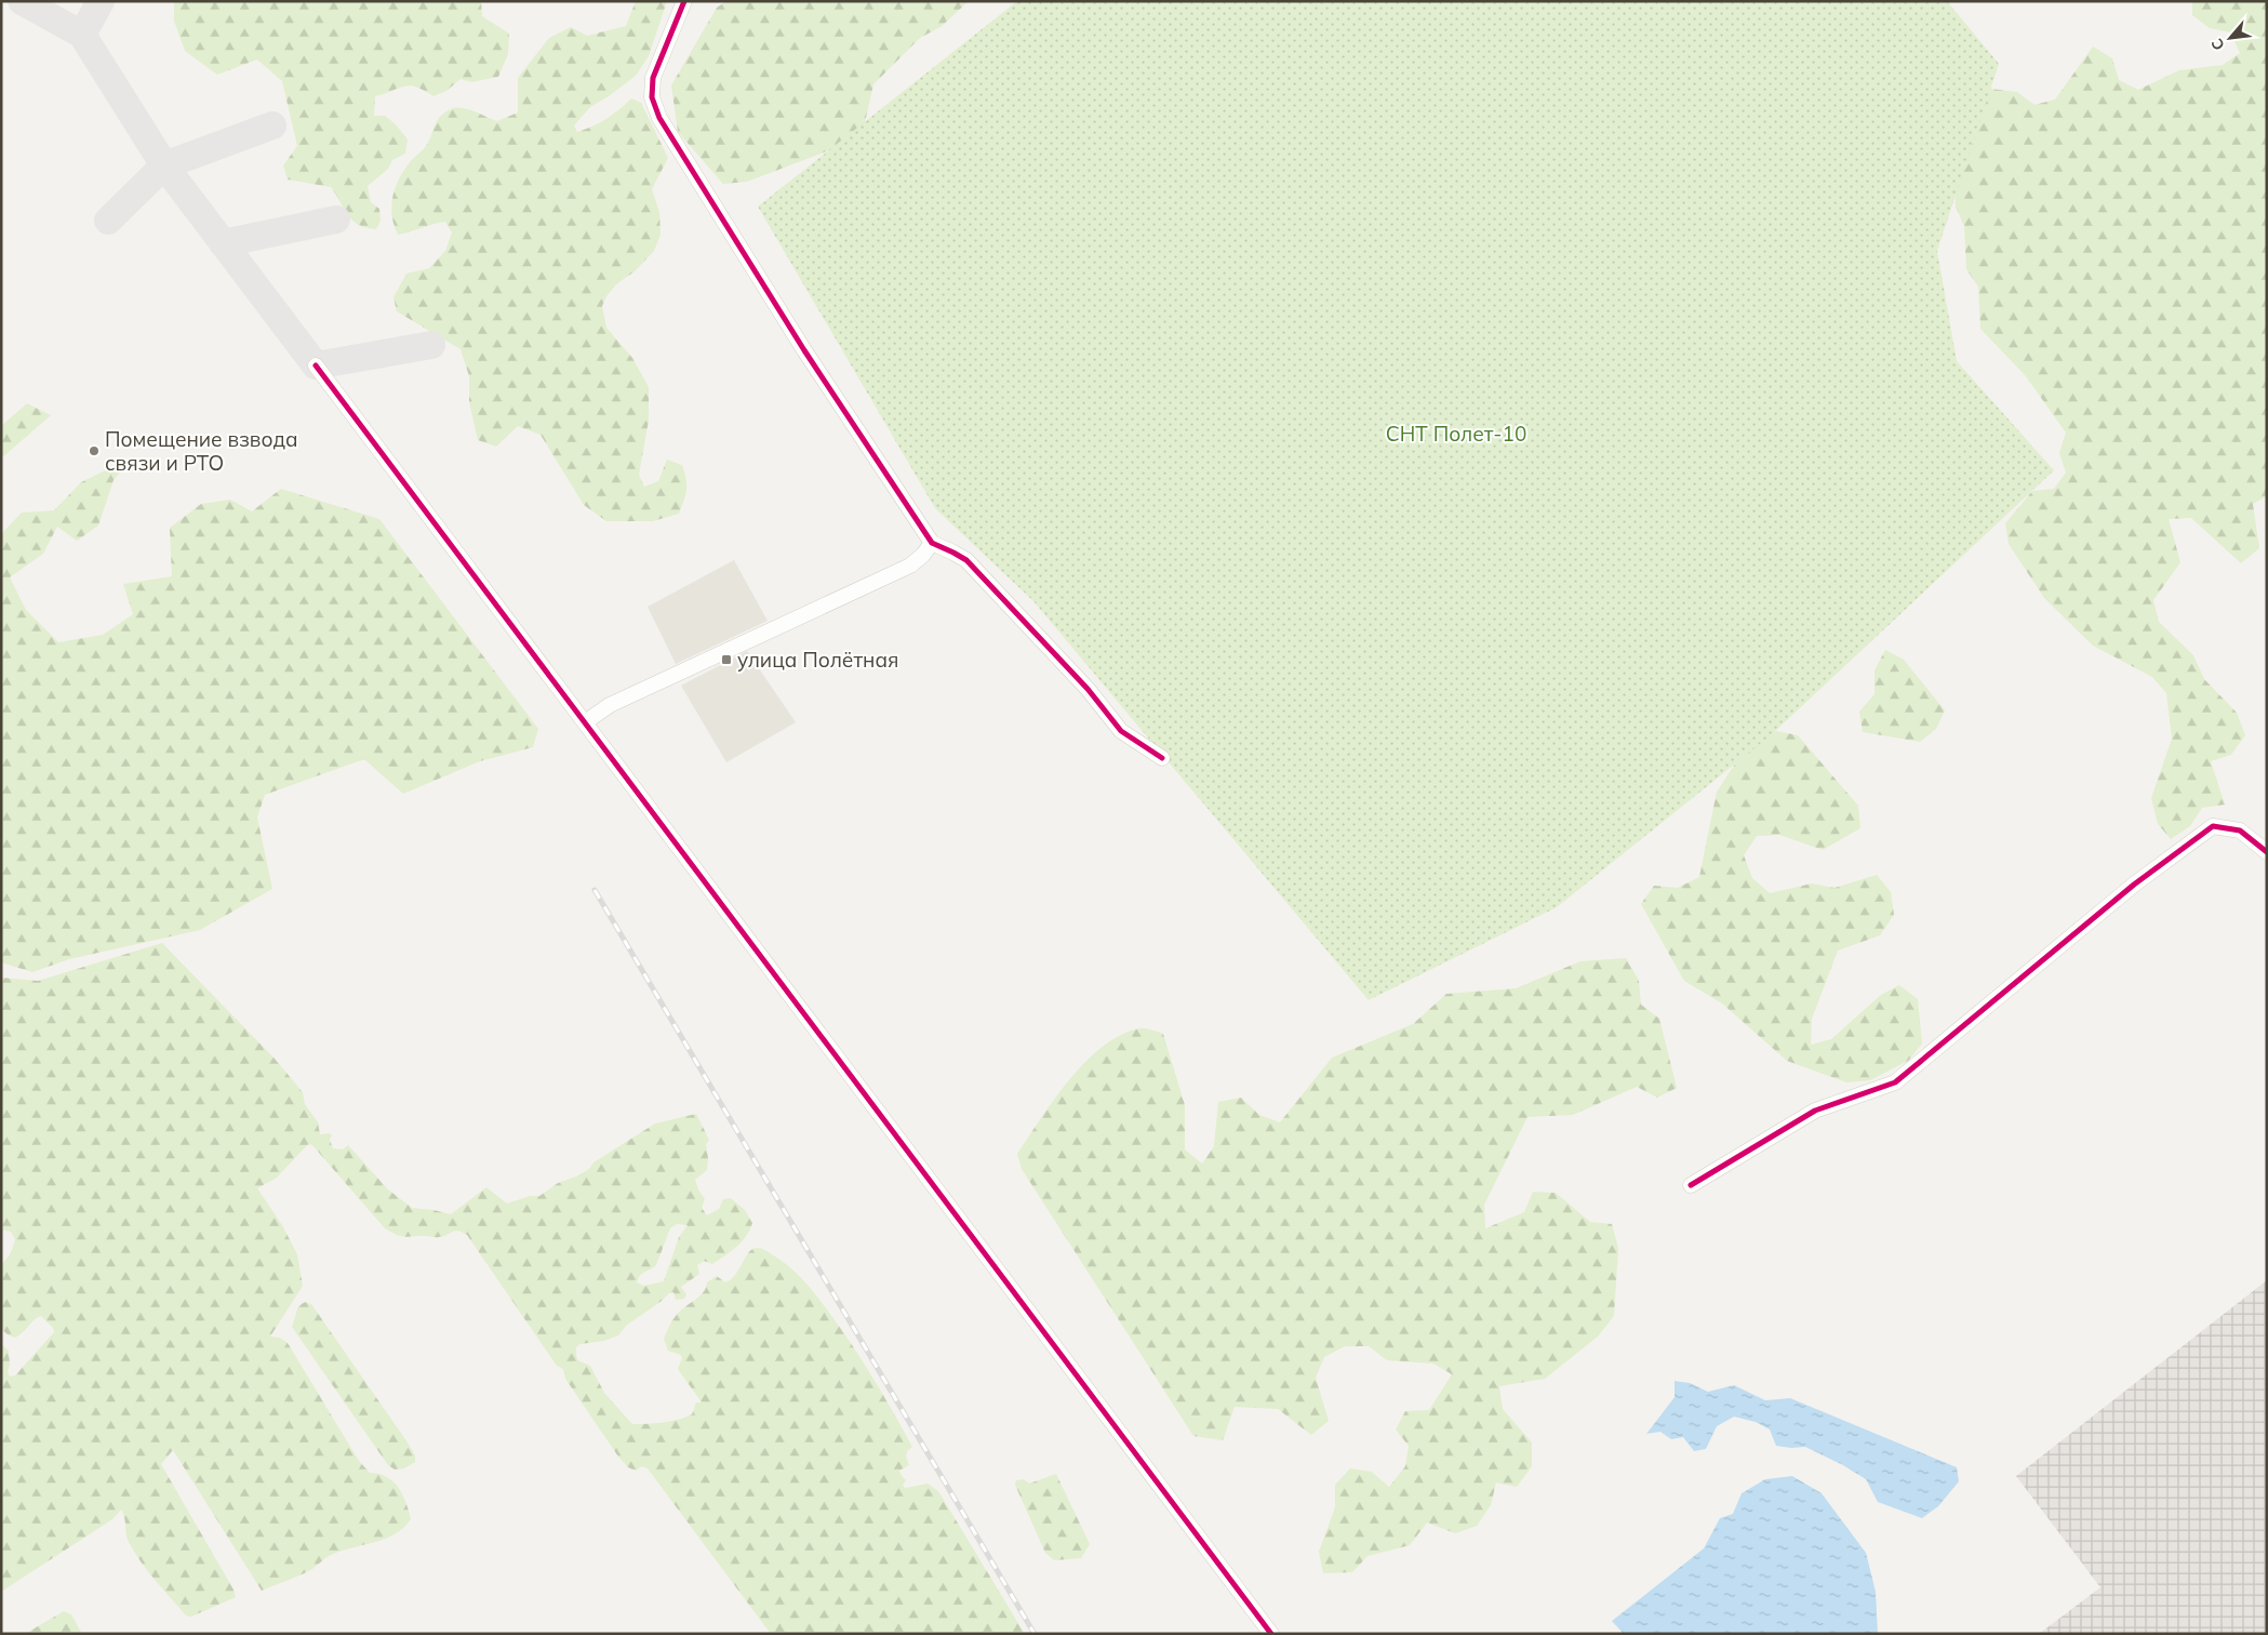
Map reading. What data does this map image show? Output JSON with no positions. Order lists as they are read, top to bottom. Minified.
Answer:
{"parks":["СНТ Полет-10"],"places":{"other":["Помещение взвода связи и РТО"],"transit":["улица Полётная"]},"north":"bottom left"}
